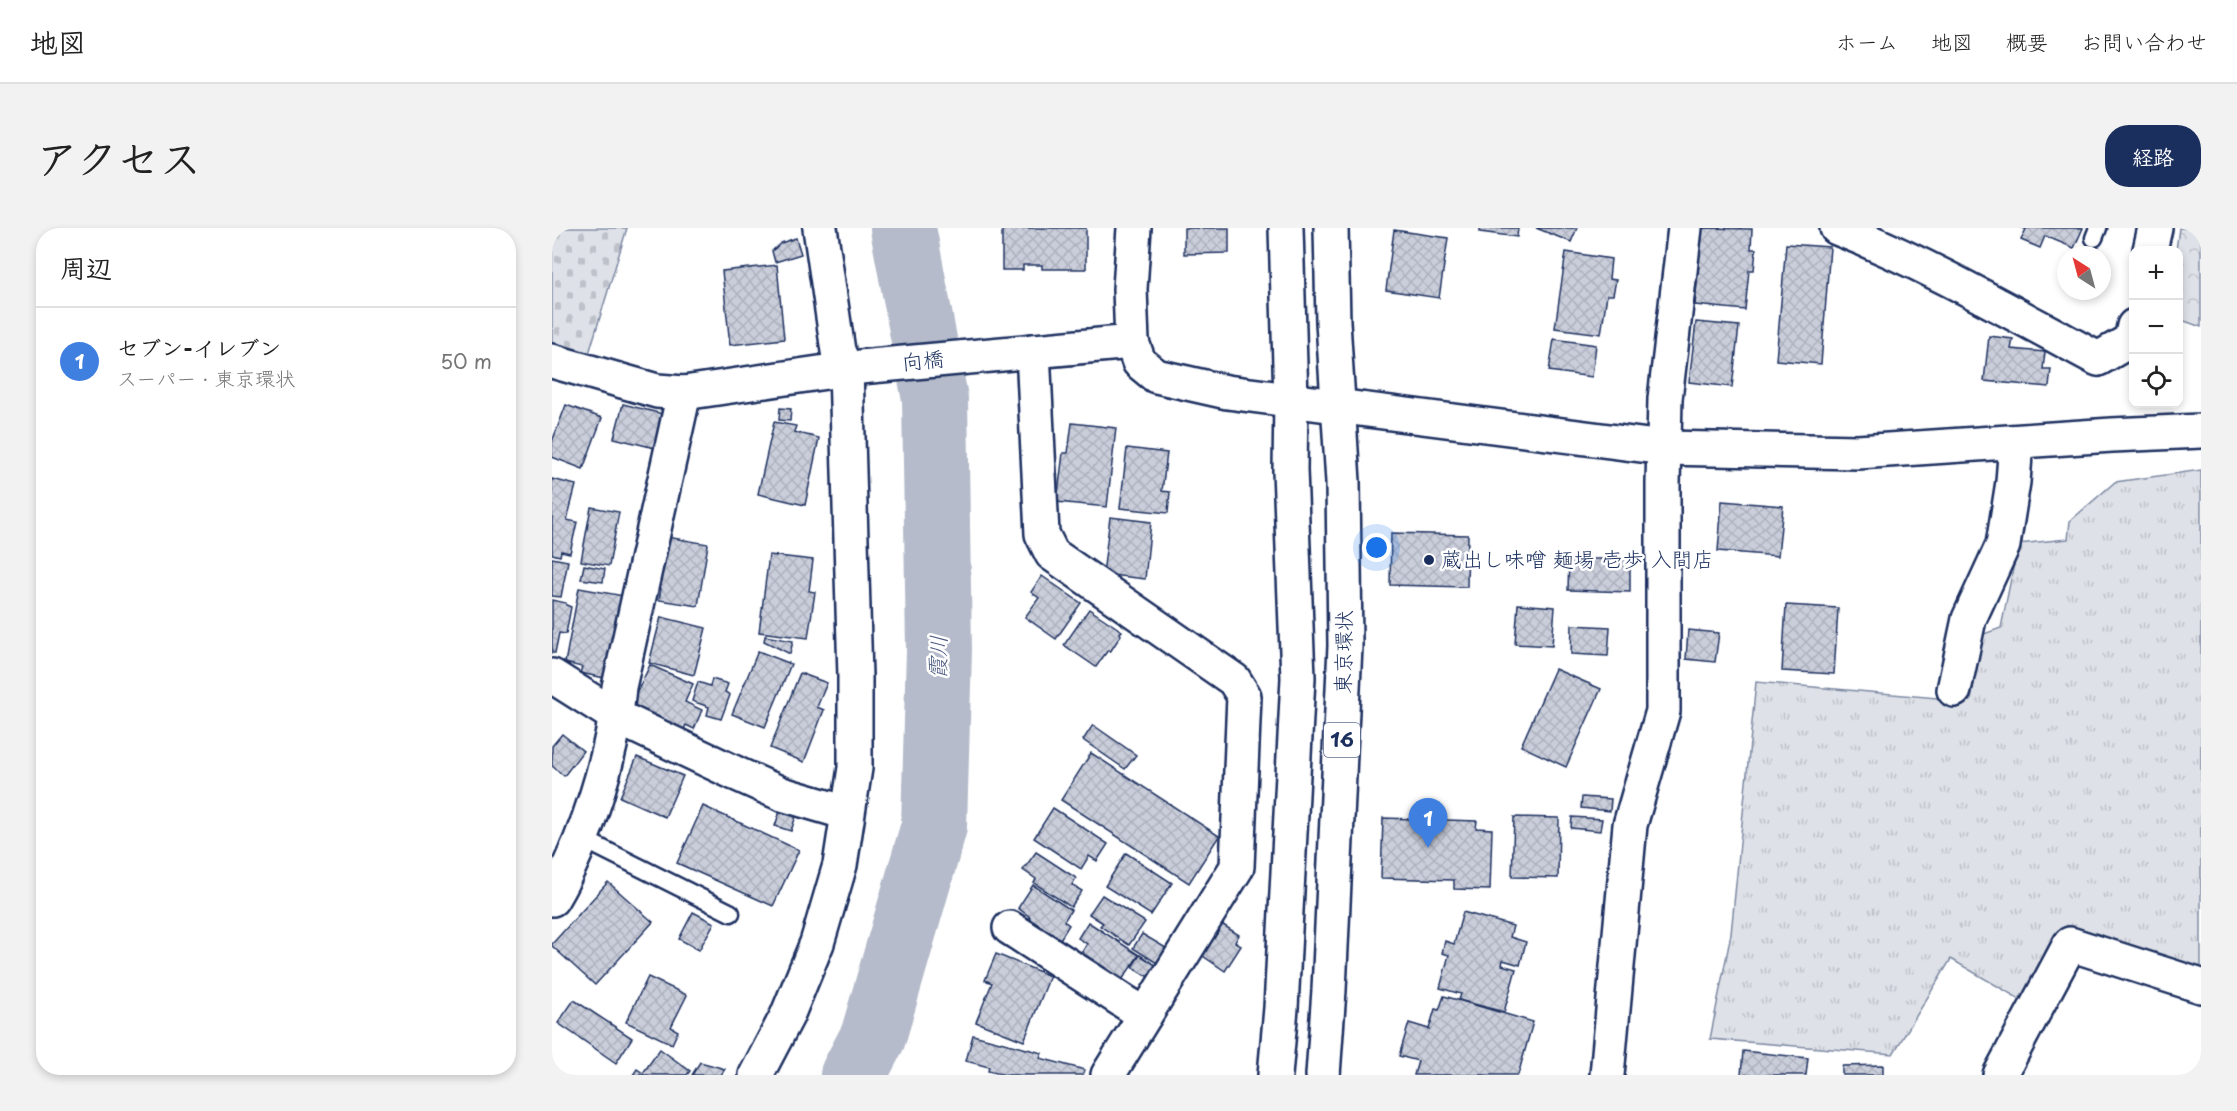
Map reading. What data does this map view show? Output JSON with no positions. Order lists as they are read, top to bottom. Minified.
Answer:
{"streets":{"main road":["向橋","東京環状","16"]},"water":["霞川"],"places":["蔵出し味噌 麺場 壱歩 入間店"],"north":"top left","page":{"header":"地図","nav":["ホーム","地図","概要","お問い合わせ"],"title":"アクセス","buttons":"経路","heading":"周辺","map_buttons":["+","−"],"list":[{"mark":"1","name":"セブン-イレブン","note":"スーパー · 東京環状","value":"50 m"}],"pins":"1"}}
